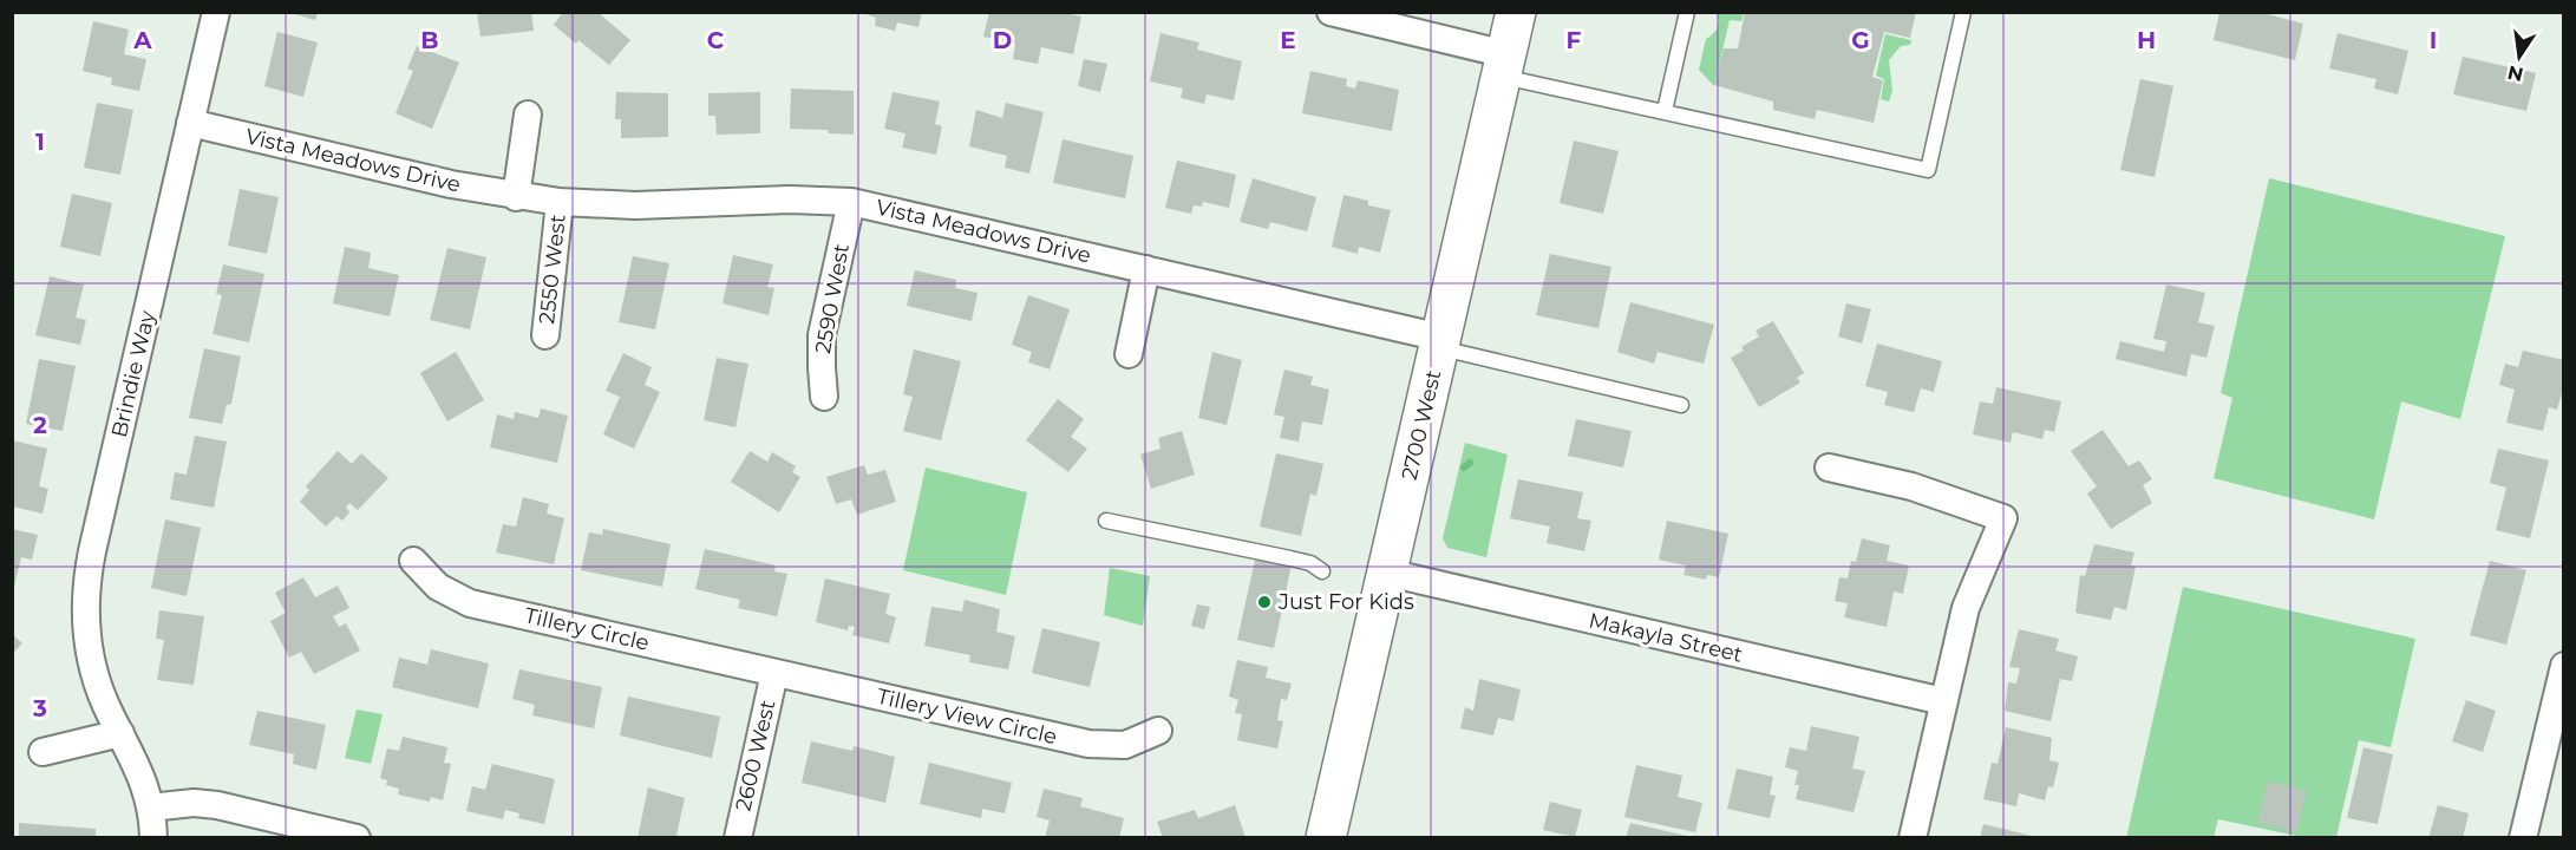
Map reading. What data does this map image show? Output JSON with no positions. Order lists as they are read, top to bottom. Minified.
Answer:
{"streets":{"main road":["2700 West"],"street":["Vista Meadows Drive","2550 West","2590 West","Brindie Way","Tillery Circle","Makayla Street","Tillery View Circle","2600 West"]},"crossings":[["Vista Meadows Drive","2550 West"],["Vista Meadows Drive","2590 West"],["Vista Meadows Drive","Brindie Way"],["Vista Meadows Drive","2700 West"],["2700 West","Makayla Street"],["Tillery Circle","Tillery View Circle"],["Tillery Circle","2600 West"],["Tillery View Circle","2600 West"]],"places":["Just For Kids"],"north":"bottom","grid":{"columns":["A","B","C","D","E","F","G","H","I"],"rows":["1","2","3"]}}
